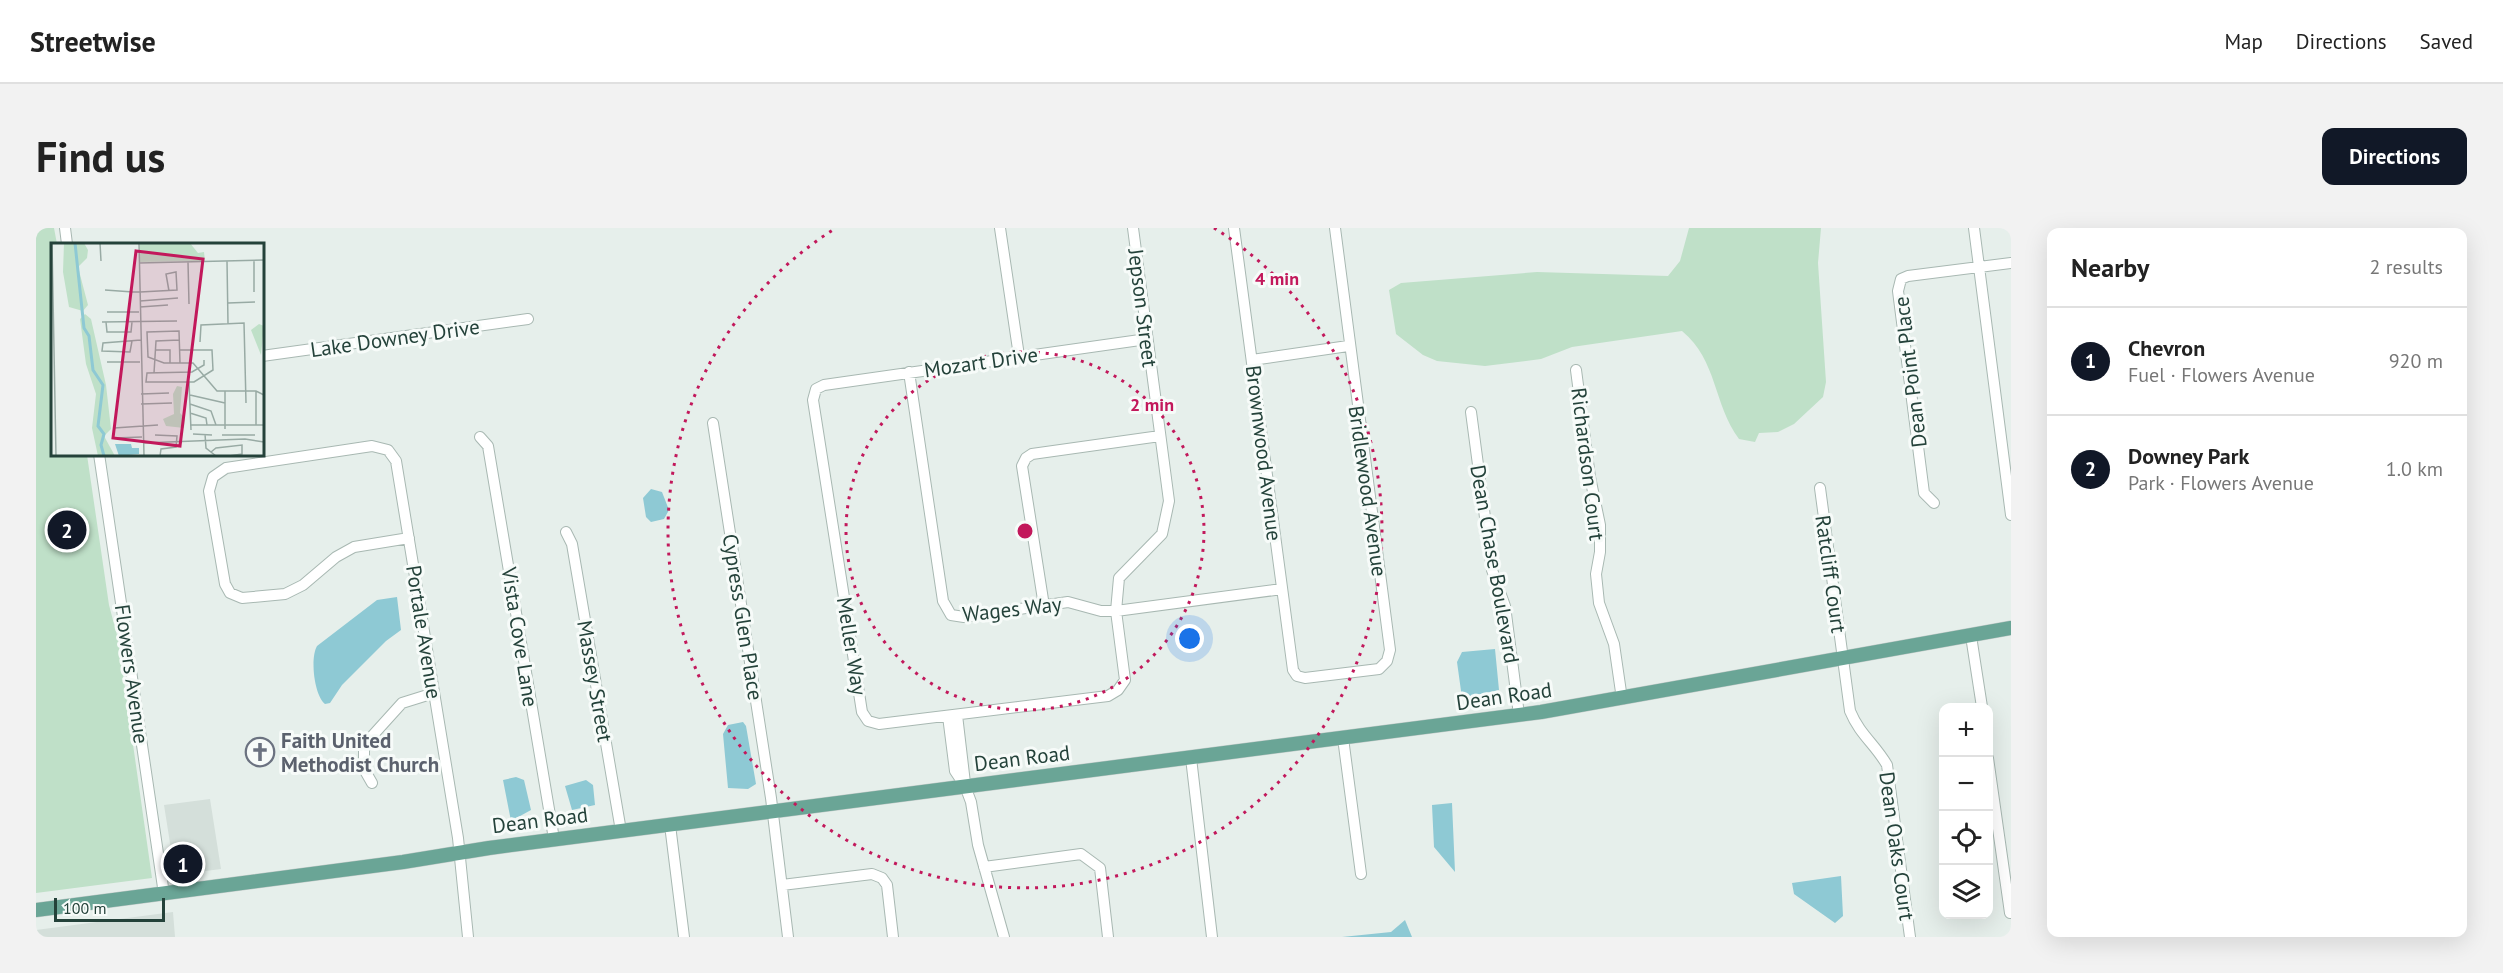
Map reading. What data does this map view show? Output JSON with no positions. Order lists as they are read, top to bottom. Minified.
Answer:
{"streets":{"main road":["Dean Road"],"street":["Jepson Street","Lake Downey Drive","Mozart Drive","Dean Point Place","Brownwood Avenue","Richardson Court","Bridlewood Avenue","Dean Chase Boulevard","Ratcliff Court","Wages Way","Cypress Glen Place","Portale Avenue","Vista Cove Lane","Meller Way","Flowers Avenue","Massey Street","Dean Oaks Court"]},"crossings":[["Jepson Street","Mozart Drive"],["Jepson Street","Wages Way"],["Jepson Street","Meller Way"],["Mozart Drive","Wages Way"],["Mozart Drive","Meller Way"],["Brownwood Avenue","Bridlewood Avenue"],["Brownwood Avenue","Wages Way"],["Richardson Court","Dean Road"],["Dean Chase Boulevard","Dean Road"],["Ratcliff Court","Dean Road"],["Ratcliff Court","Dean Oaks Court"],["Cypress Glen Place","Dean Road"],["Portale Avenue","Dean Road"],["Vista Cove Lane","Dean Road"],["Flowers Avenue","Dean Road"],["Massey Street","Dean Road"],["Dean Road","Dean Oaks Court"]],"places":{"church":["Faith United Methodist Church"]},"scale_bar":"100 m","page":{"header":"Streetwise","nav":["Map","Directions","Saved"],"buttons":"Directions","title":"Find us","heading":["Nearby","2 results"],"list":[{"mark":"1","name":"Chevron","note":"Fuel · Flowers Avenue","value":"920 m"},{"mark":"2","name":"Downey Park","note":"Park · Flowers Avenue","value":"1.0 km"}],"pins":["2","1"],"map_buttons":["+","−"],"scale":"100 m"},"rings":["4 min","2 min"]}
